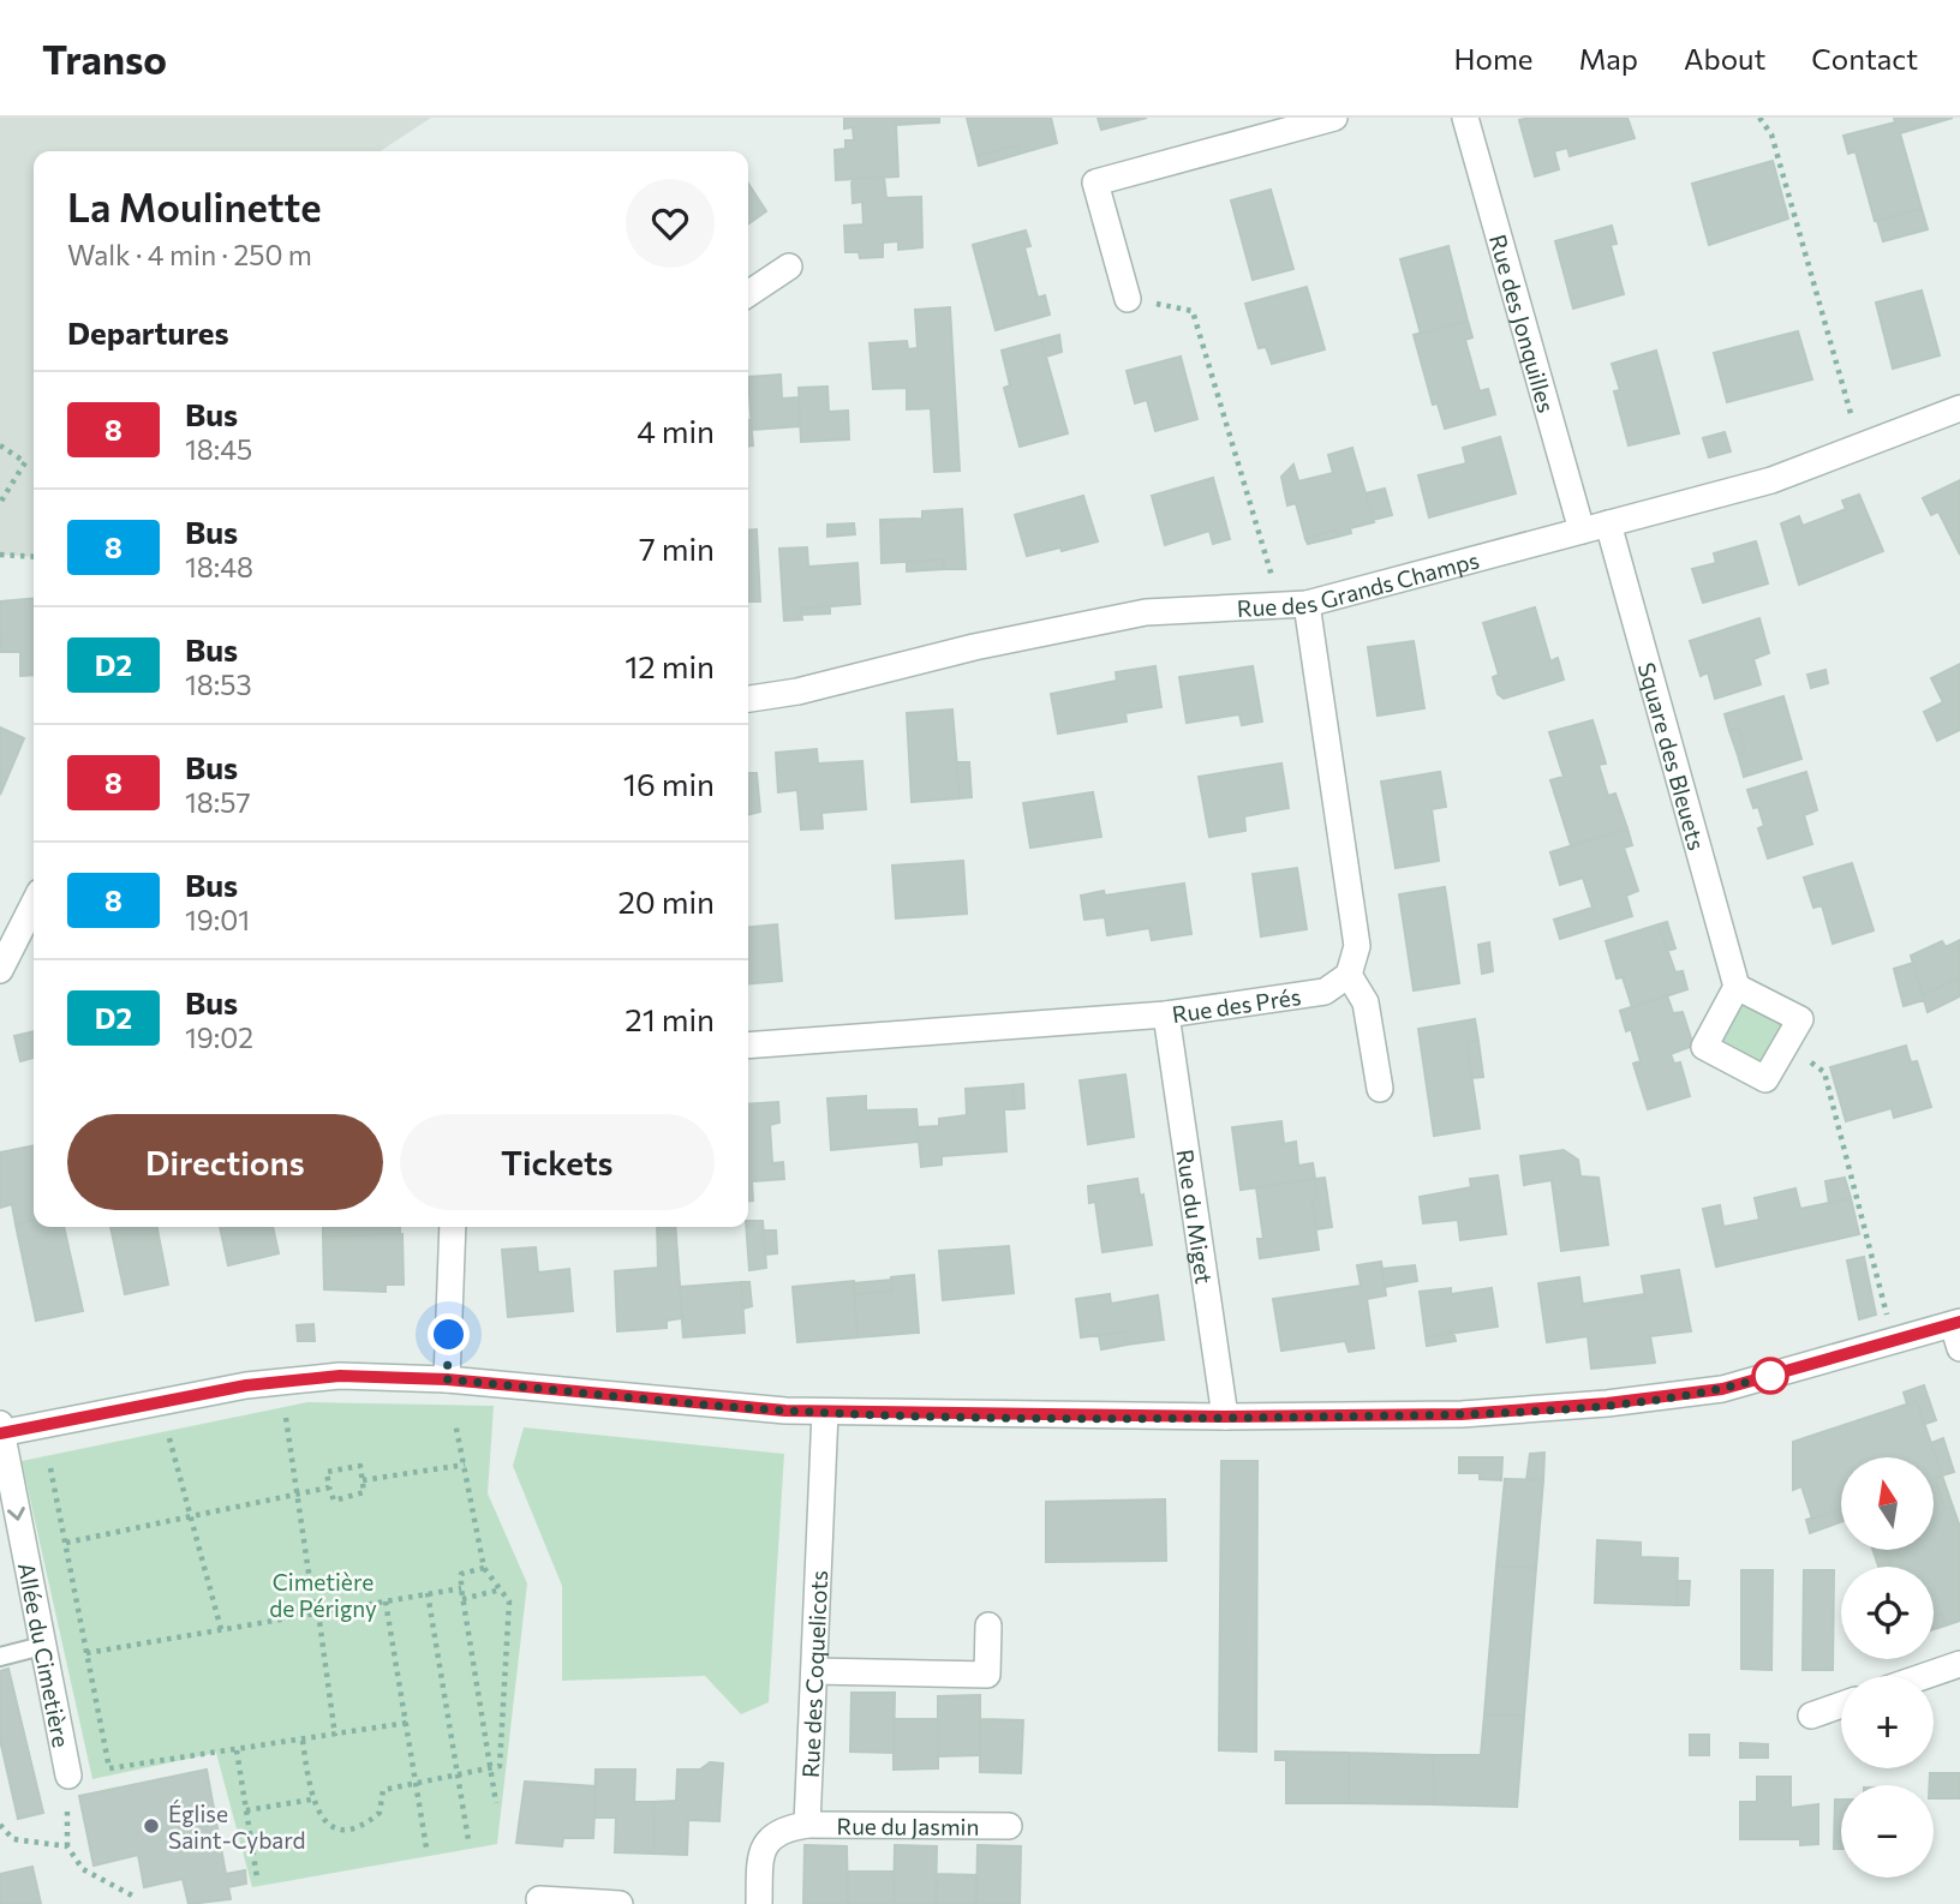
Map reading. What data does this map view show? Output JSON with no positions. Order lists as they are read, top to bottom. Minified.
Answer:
{"streets":{"street":["Rue des Jonquilles","Rue des Grands Champs","Square des Bleuets","Rue des Prés","Rue du Miget","Allée du Cimetière","Rue des Coquelicots","Rue du Jasmin"]},"crossings":[["Rue des Jonquilles","Rue des Grands Champs"],["Rue des Grands Champs","Square des Bleuets"],["Rue des Prés","Rue du Miget"],["Rue des Coquelicots","Rue du Jasmin"]],"one_way":["Allée du Cimetière"],"parks":["Cimetière de Périgny"],"places":["Église Saint-Cybard"],"lines":["bus line 8"],"north":"top","page":{"header":"Transo","nav":["Home","Map","About","Contact"],"heading":[["La Moulinette","Walk · 4 min · 250 m"],"Departures"],"list":[{"mark":"8","name":"Bus","note":"18:45","value":"4 min"},{"mark":"8","name":"Bus","note":"18:48","value":"7 min"},{"mark":"D2","name":"Bus","note":"18:53","value":"12 min"},{"mark":"8","name":"Bus","note":"18:57","value":"16 min"},{"mark":"8","name":"Bus","note":"19:01","value":"20 min"},{"mark":"D2","name":"Bus","note":"19:02","value":"21 min"}],"buttons":["Directions","Tickets"],"map_buttons":["+","−"]}}
